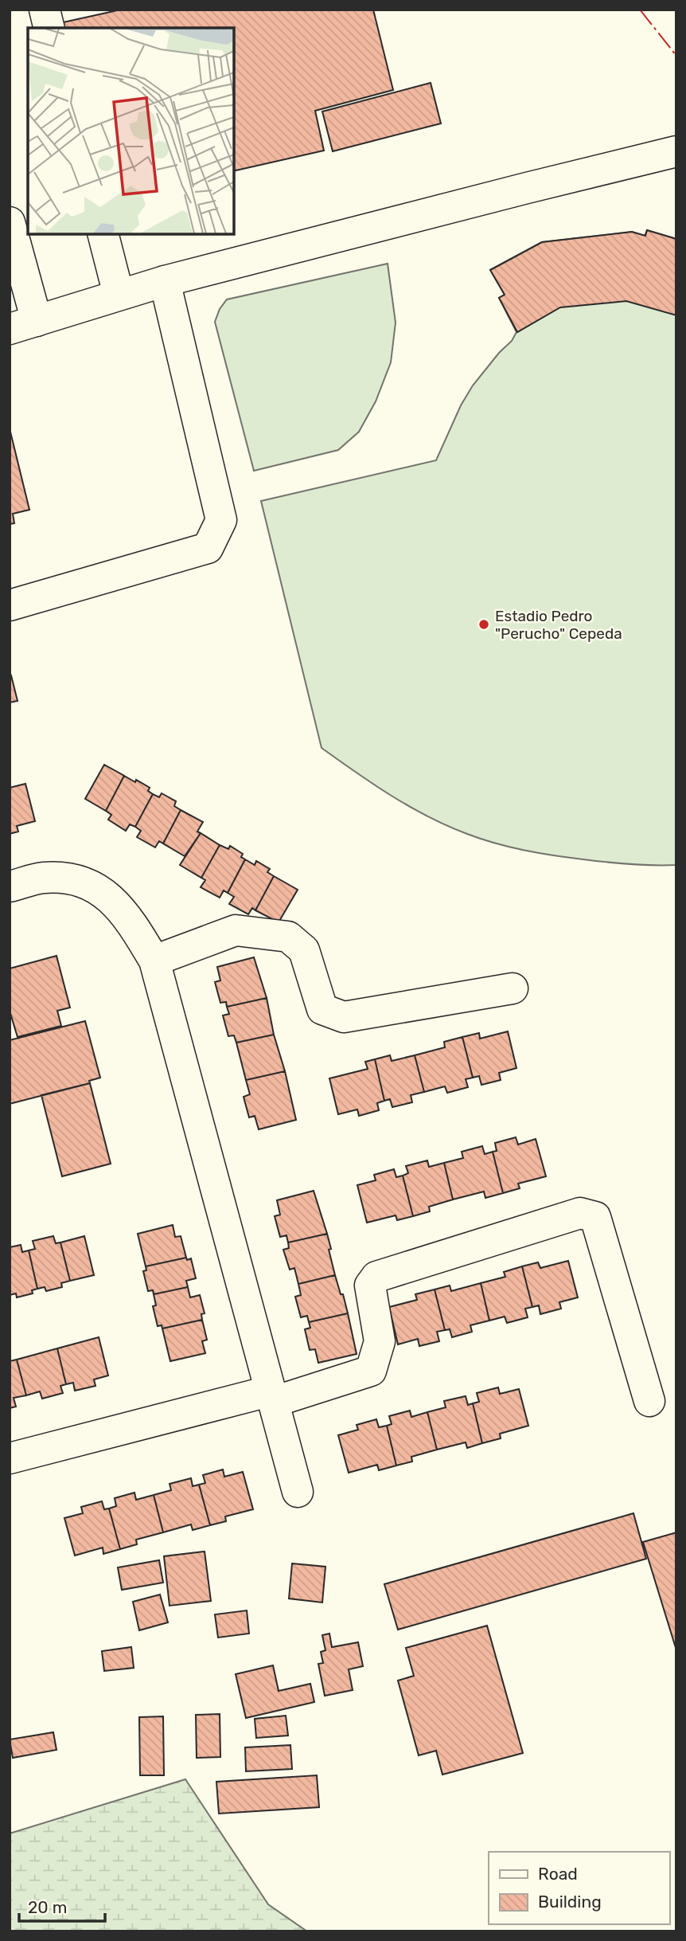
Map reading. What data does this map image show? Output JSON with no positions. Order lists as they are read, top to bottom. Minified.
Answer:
{"places":["Estadio Pedro \"Perucho\" Cepeda"],"legend":["Road","Building"],"scale_bar":"20 m"}
